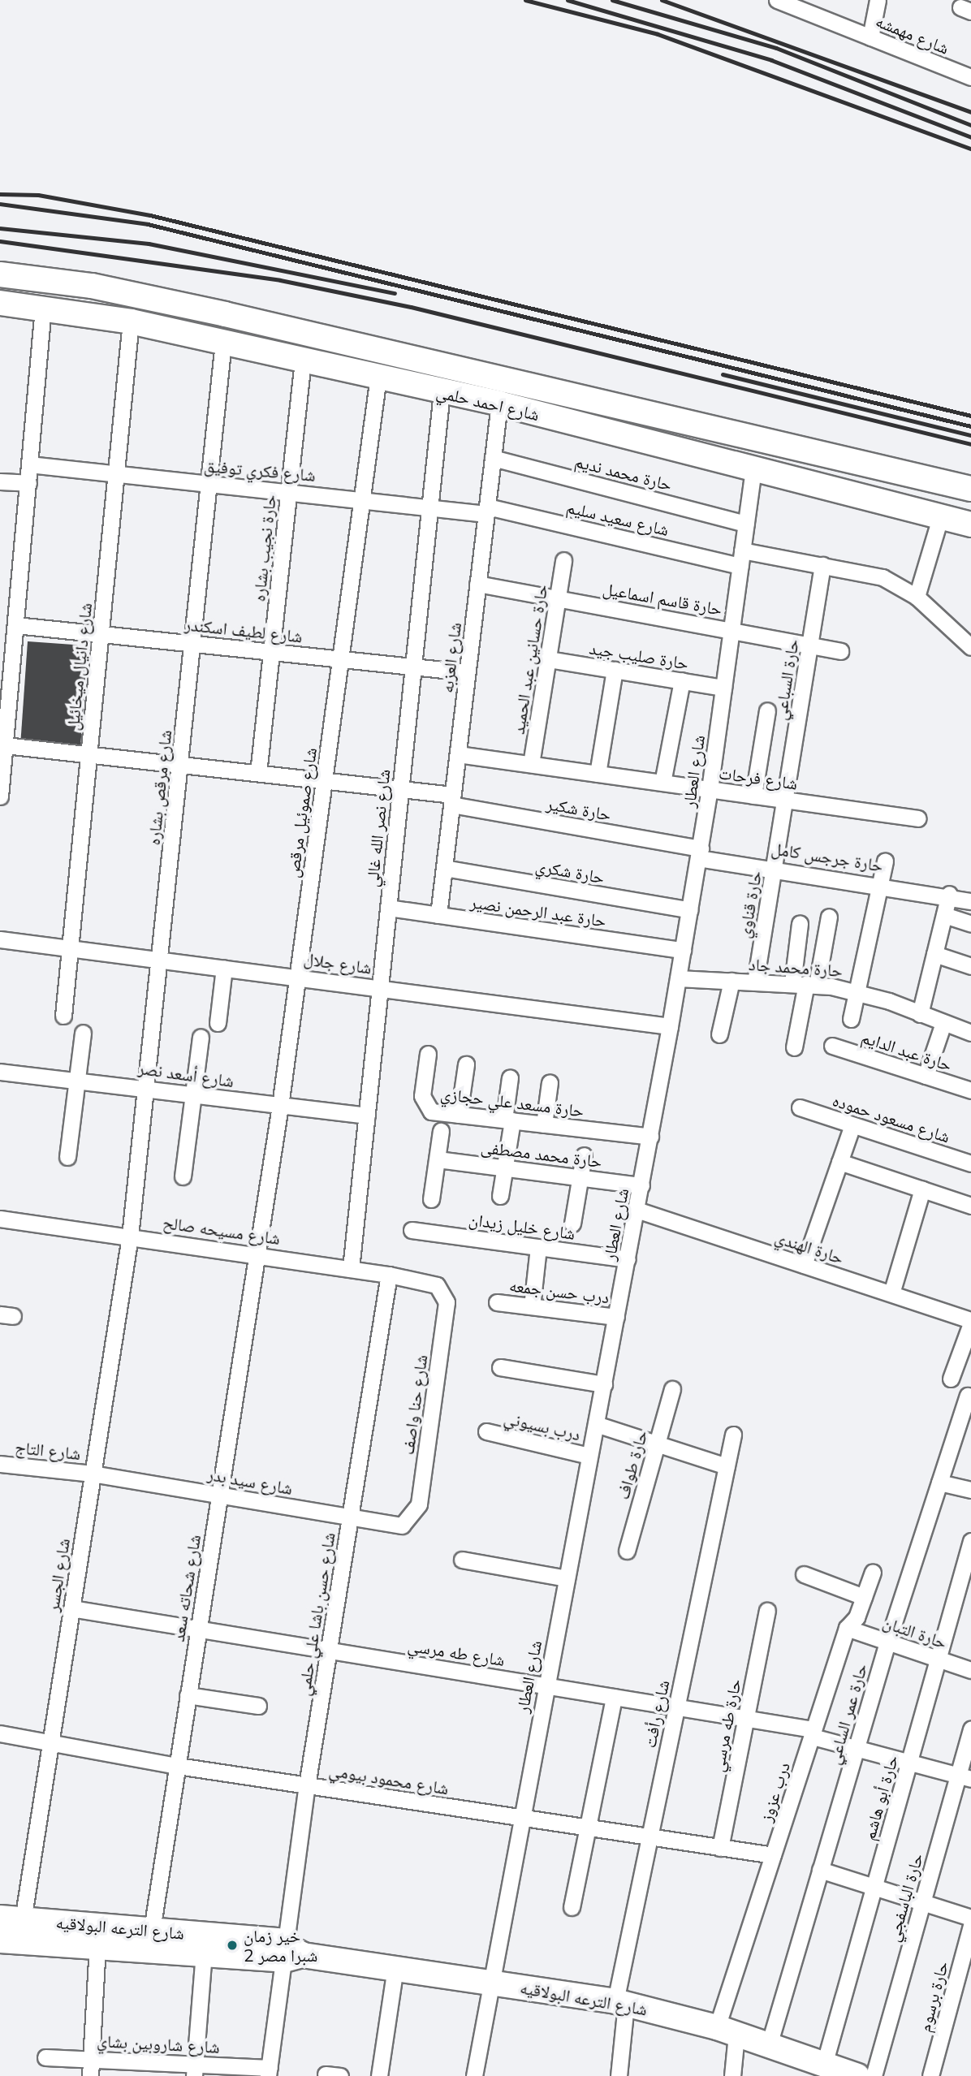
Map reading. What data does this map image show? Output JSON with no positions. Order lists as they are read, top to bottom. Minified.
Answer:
{"streets":{"main road":["شارع احمد حلمي","شارع الترعه البولاقيه"],"street":["شارع مهمشه","شارع فكري توفيق","حارة محمد نديم","شارع سعيد سليم","حارة نجيب بشاره","حارة قاسم اسماعيل","شارع لطيف اسكندر","حارة صليب جيد","شارع العزبه","حارة حسانين عبد الحميد","شارع دانيال ميخائيل","حارة السباعي","شارع العطار","شارع فرحات","شارع مرقص بشاره","حارة شكير","شارع صموئيل مرقص","شارع نصر الله غالي","حارة جرجس كامل","حارة شكري","حارة قناوي","حارة عبد الرحمن نصير","شارع جلال","حارة محمد جاد","حارة عبد الدايم","شارع أسعد نصر","حارة مسعد علي حجازي","شارع مسعود حموده","حارة محمد مصطفى","شارع خليل زيدان","شارع مسيحه صالح","حارة الهندي","درب حسن جمعه","شارع حنا واصف","درب بسيوني","شارع التاج","حارة طواف","شارع سيد بدر","شارع الجسر","شارع شحاته سعد","شارع حسن باشا علي حلمي","حارة التبان","شارع طه مرسي","شارع رأفت","حارة عمر الساعي","حارة طه مرسي","شارع محمود بيومي","درب عزوز","حارة أبو هاشم","حارة الباسفجي","حارة برسوم","شارع شاروبين بشاي"]},"crossings":[["شارع احمد حلمي","حارة نجيب بشاره"],["شارع احمد حلمي","شارع العزبه"],["شارع احمد حلمي","شارع دانيال ميخائيل"],["شارع احمد حلمي","شارع العطار"],["شارع احمد حلمي","شارع مرقص بشاره"],["شارع احمد حلمي","شارع صموئيل مرقص"],["شارع احمد حلمي","شارع نصر الله غالي"],["شارع فكري توفيق","شارع سعيد سليم"],["شارع فكري توفيق","حارة نجيب بشاره"],["شارع فكري توفيق","شارع العزبه"],["شارع فكري توفيق","شارع دانيال ميخائيل"],["شارع فكري توفيق","شارع مرقص بشاره"],["شارع فكري توفيق","شارع صموئيل مرقص"],["شارع فكري توفيق","شارع نصر الله غالي"],["حارة محمد نديم","شارع العزبه"],["حارة محمد نديم","شارع العطار"],["شارع سعيد سليم","شارع العزبه"],["شارع سعيد سليم","حارة السباعي"],["شارع سعيد سليم","شارع العطار"],["حارة نجيب بشاره","شارع لطيف اسكندر"],["حارة نجيب بشاره","حارة شكير"],["حارة قاسم اسماعيل","شارع العزبه"],["حارة قاسم اسماعيل","حارة حسانين عبد الحميد"],["حارة قاسم اسماعيل","حارة السباعي"],["حارة قاسم اسماعيل","شارع العطار"],["شارع لطيف اسكندر","شارع العزبه"],["شارع لطيف اسكندر","شارع دانيال ميخائيل"],["شارع لطيف اسكندر","شارع مرقص بشاره"],["شارع لطيف اسكندر","شارع صموئيل مرقص"],["شارع لطيف اسكندر","شارع نصر الله غالي"],["حارة صليب جيد","حارة حسانين عبد الحميد"],["حارة صليب جيد","شارع العطار"],["شارع العزبه","شارع فرحات"],["شارع العزبه","حارة شكير"],["شارع العزبه","حارة شكري"],["شارع العزبه","حارة عبد الرحمن نصير"],["حارة حسانين عبد الحميد","شارع فرحات"],["شارع دانيال ميخائيل","حارة شكير"],["شارع دانيال ميخائيل","شارع جلال"],["حارة السباعي","شارع فرحات"],["حارة السباعي","حارة قناوي"],["شارع العطار","شارع فرحات"],["شارع العطار","حارة شكير"],["شارع العطار","حارة جرجس كامل"],["شارع العطار","حارة شكري"],["شارع العطار","حارة عبد الرحمن نصير"],["شارع العطار","شارع جلال"],["شارع العطار","حارة محمد جاد"],["شارع العطار","حارة مسعد علي حجازي"],["شارع العطار","حارة محمد مصطفى"],["شارع العطار","شارع خليل زيدان"],["شارع العطار","حارة الهندي"],["شارع العطار","درب حسن جمعه"],["شارع العطار","درب بسيوني"],["شارع العطار","شارع طه مرسي"],["شارع العطار","شارع محمود بيومي"],["شارع العطار","شارع الترعه البولاقيه"],["شارع فرحات","حارة قناوي"],["شارع مرقص بشاره","حارة شكير"],["شارع مرقص بشاره","شارع جلال"],["شارع مرقص بشاره","شارع أسعد نصر"],["شارع مرقص بشاره","شارع مسيحه صالح"],["شارع مرقص بشاره","شارع الجسر"],["حارة شكير","شارع صموئيل مرقص"],["حارة شكير","شارع نصر الله غالي"],["حارة شكير","حارة جرجس كامل"],["شارع صموئيل مرقص","شارع جلال"],["شارع صموئيل مرقص","شارع أسعد نصر"],["شارع صموئيل مرقص","شارع مسيحه صالح"],["شارع صموئيل مرقص","شارع شحاته سعد"],["شارع نصر الله غالي","حارة عبد الرحمن نصير"],["شارع نصر الله غالي","شارع جلال"],["شارع نصر الله غالي","شارع أسعد نصر"],["شارع نصر الله غالي","شارع مسيحه صالح"],["حارة جرجس كامل","حارة قناوي"],["حارة قناوي","حارة محمد جاد"],["شارع مسيحه صالح","شارع حنا واصف"],["شارع مسيحه صالح","شارع الجسر"],["شارع مسيحه صالح","شارع شحاته سعد"],["شارع مسيحه صالح","شارع حسن باشا علي حلمي"],["شارع حنا واصف","شارع سيد بدر"],["شارع التاج","شارع سيد بدر"],["شارع التاج","شارع الجسر"],["شارع سيد بدر","شارع الجسر"],["شارع سيد بدر","شارع شحاته سعد"],["شارع سيد بدر","شارع حسن باشا علي حلمي"],["شارع الجسر","شارع طه مرسي"],["شارع الجسر","شارع محمود بيومي"],["شارع الجسر","شارع الترعه البولاقيه"],["شارع شحاته سعد","شارع طه مرسي"],["شارع شحاته سعد","شارع محمود بيومي"],["شارع شحاته سعد","شارع الترعه البولاقيه"],["شارع حسن باشا علي حلمي","شارع طه مرسي"],["شارع حسن باشا علي حلمي","شارع محمود بيومي"],["شارع حسن باشا علي حلمي","شارع الترعه البولاقيه"],["شارع حسن باشا علي حلمي","شارع شاروبين بشاي"],["حارة التبان","حارة عمر الساعي"],["حارة التبان","درب عزوز"],["حارة التبان","حارة أبو هاشم"],["شارع طه مرسي","شارع رأفت"],["شارع طه مرسي","حارة عمر الساعي"],["شارع طه مرسي","حارة طه مرسي"],["شارع طه مرسي","درب عزوز"],["شارع طه مرسي","حارة أبو هاشم"],["شارع طه مرسي","حارة الباسفجي"],["شارع رأفت","شارع محمود بيومي"],["شارع رأفت","شارع الترعه البولاقيه"],["حارة عمر الساعي","شارع الترعه البولاقيه"],["حارة طه مرسي","شارع محمود بيومي"],["شارع محمود بيومي","درب عزوز"],["درب عزوز","شارع الترعه البولاقيه"],["حارة أبو هاشم","شارع الترعه البولاقيه"],["حارة الباسفجي","شارع الترعه البولاقيه"]],"places":["خير زمان شبرا مصر 2"]}
